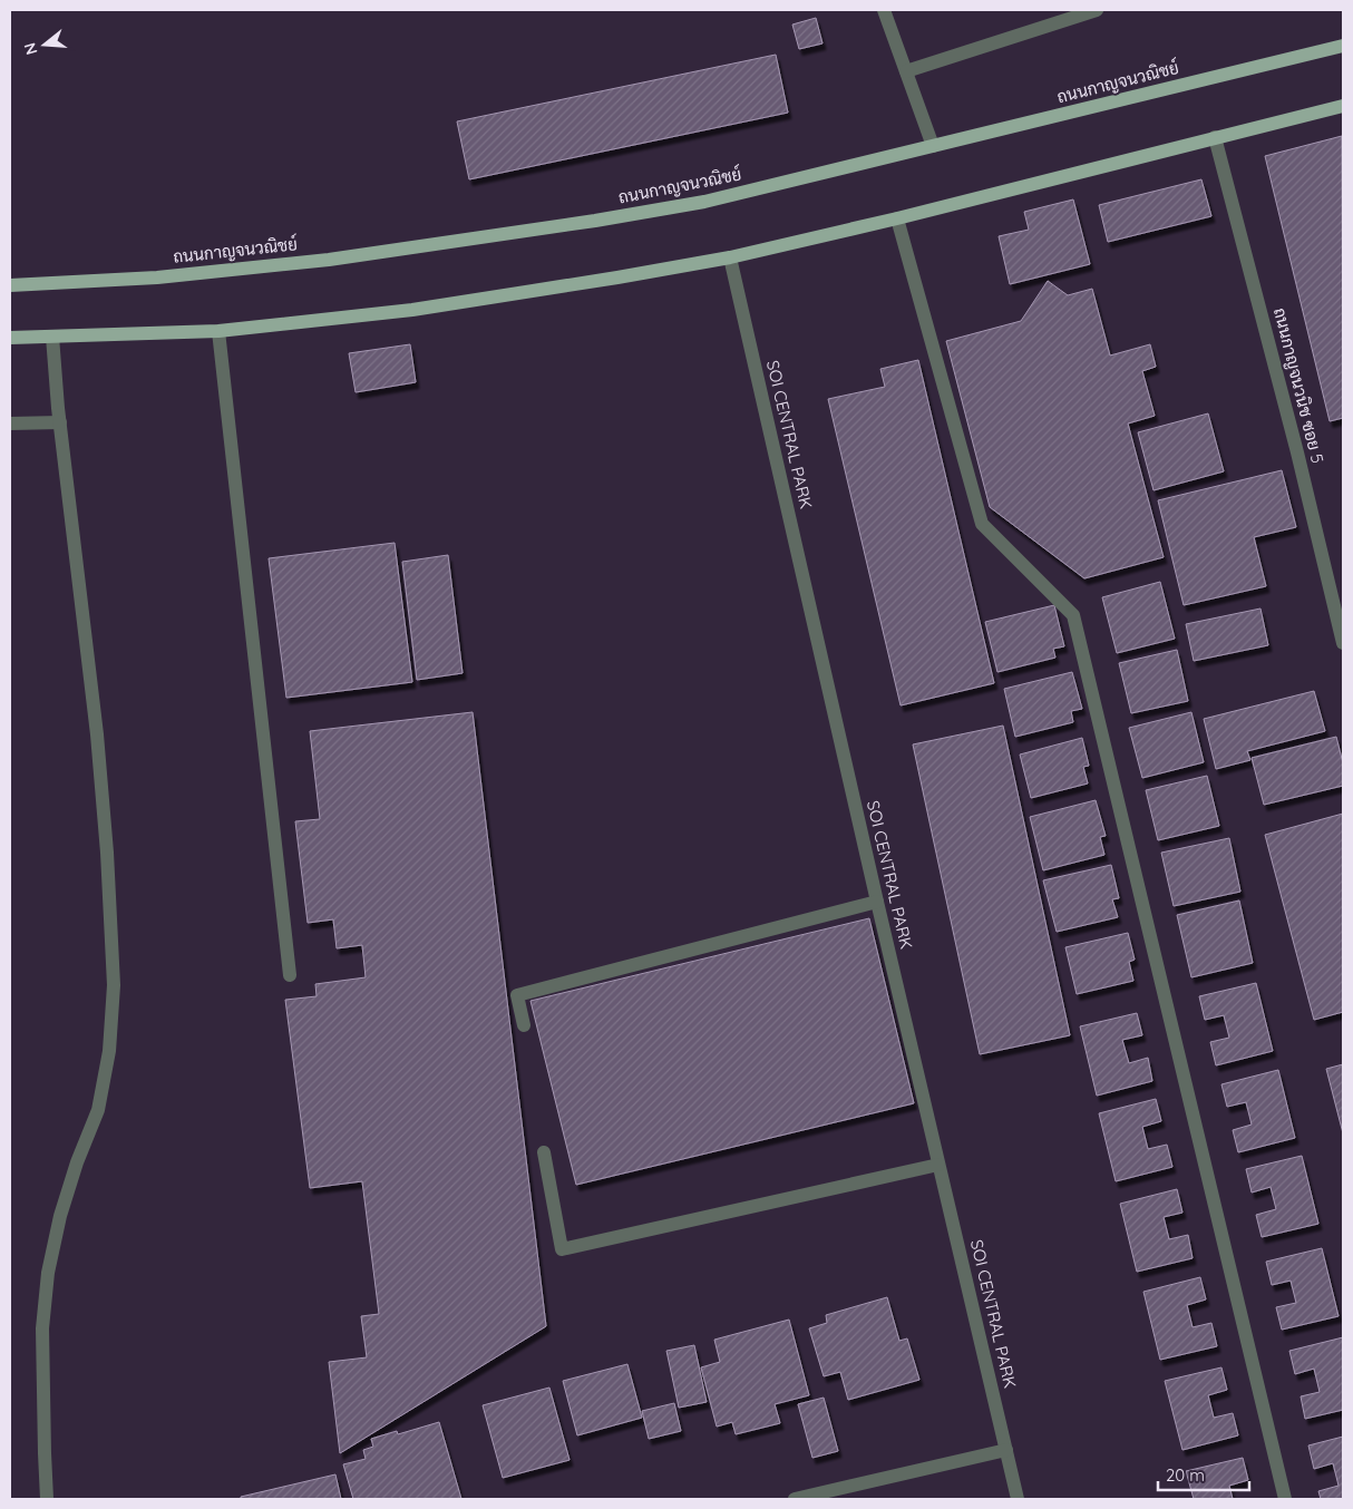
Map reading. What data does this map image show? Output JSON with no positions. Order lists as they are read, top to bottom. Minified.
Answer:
{"streets":{"main road":["ถนนกาญจนวณิชย์"],"street":["ถนนกาญจนวนิช ซอย 5","SOI CENTRAL PARK"]},"scale_bar":"20 m","north":"left"}
